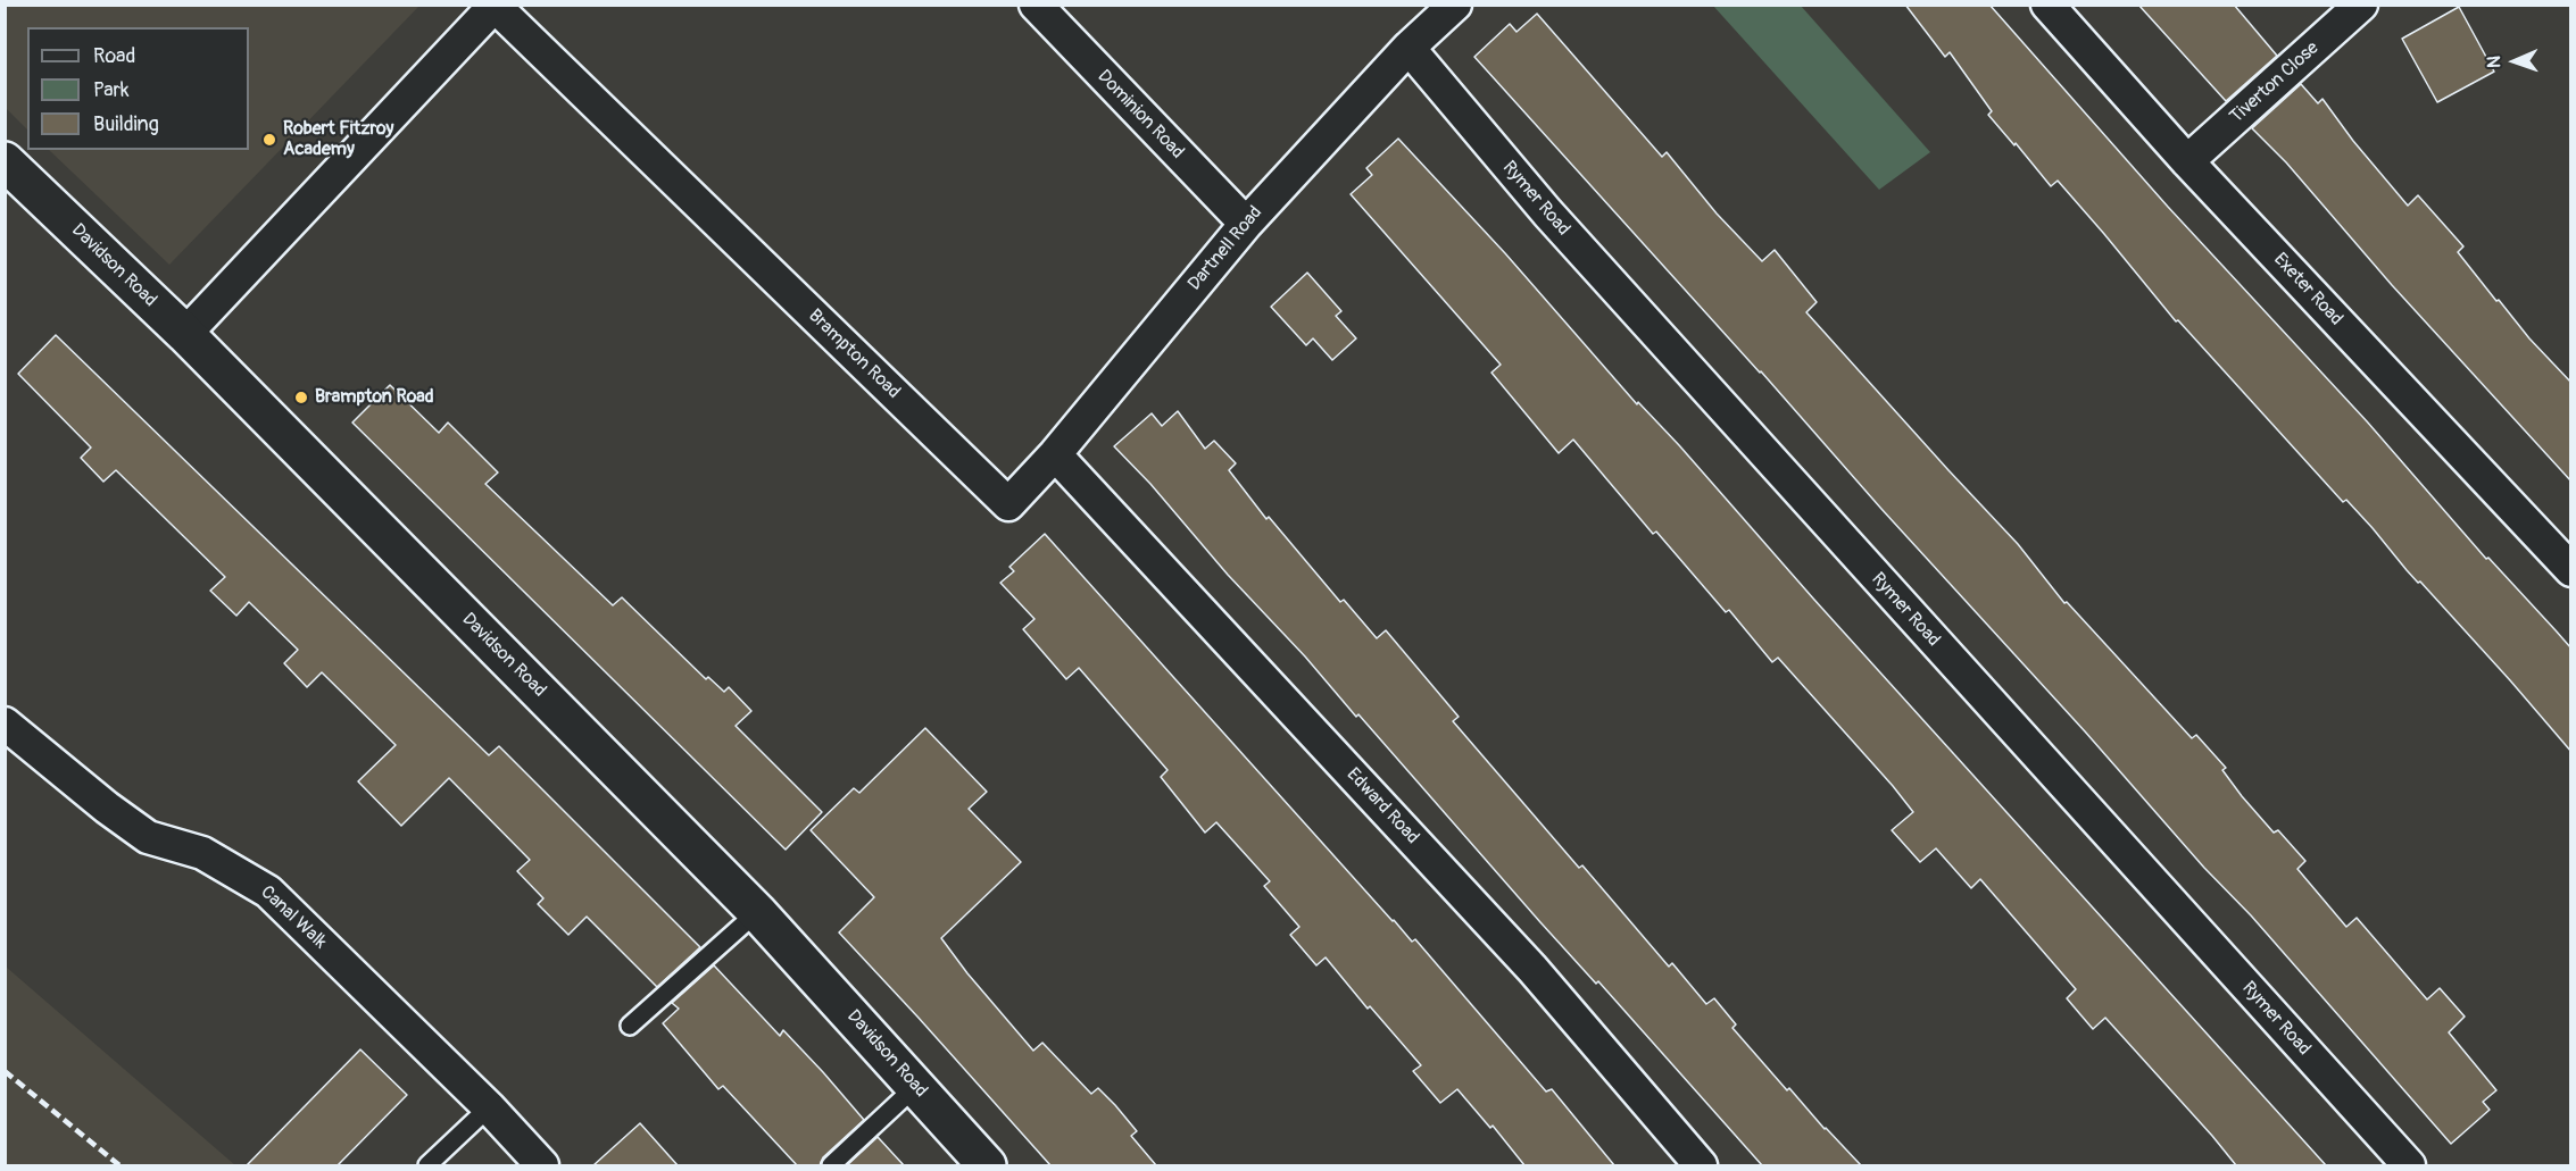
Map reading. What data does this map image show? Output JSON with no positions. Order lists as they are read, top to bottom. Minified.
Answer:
{"streets":{"street":["Tiverton Close","Dominion Road","Rymer Road","Dartnell Road","Davidson Road","Exeter Road","Brampton Road","Edward Road","Canal Walk"]},"crossings":[["Tiverton Close","Exeter Road"],["Dominion Road","Dartnell Road"],["Rymer Road","Dartnell Road"],["Dartnell Road","Brampton Road"],["Dartnell Road","Edward Road"],["Davidson Road","Brampton Road"]],"places":["Robert Fitzroy Academy","Brampton Road"],"legend":["Road","Park","Building"],"north":"left"}
